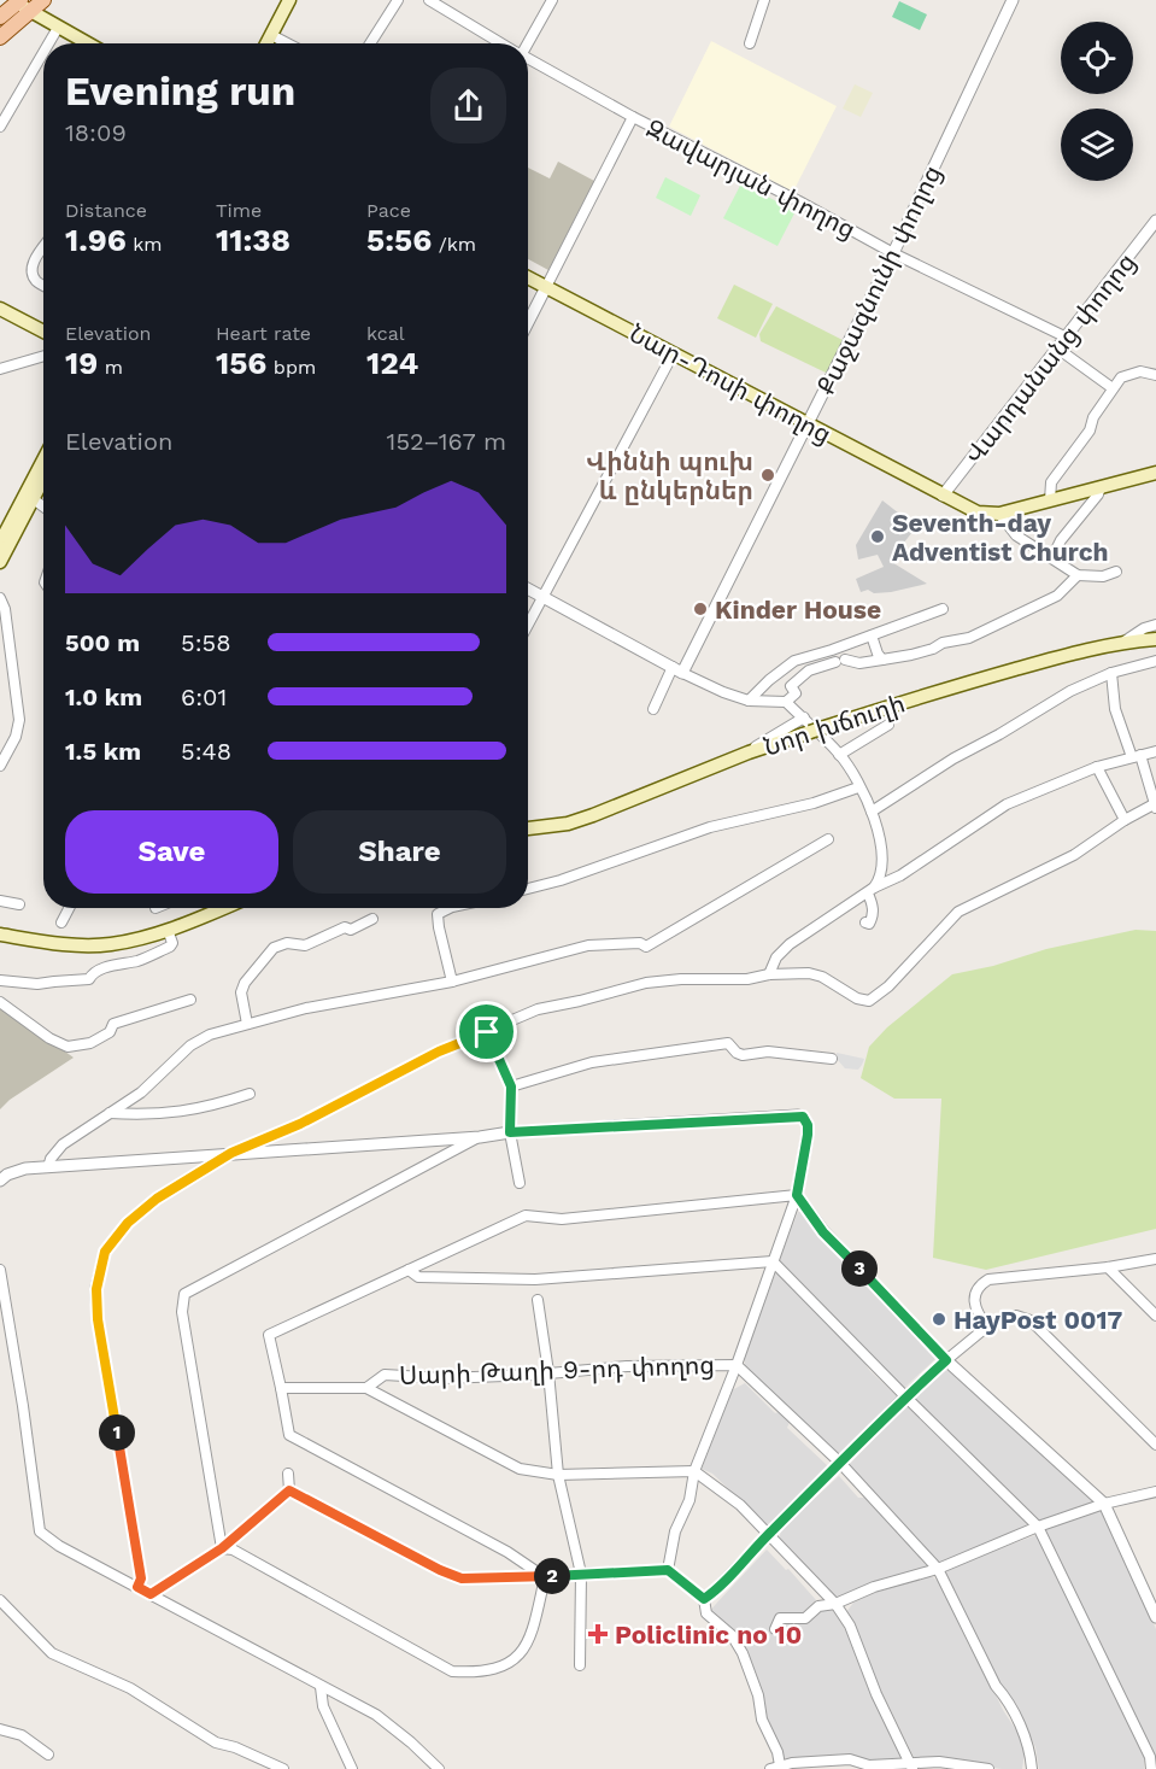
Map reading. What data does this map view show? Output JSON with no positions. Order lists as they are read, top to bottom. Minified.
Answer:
{"streets":{"main road":["Նար-Դոսի փողոց","Նոր խճուղի"],"street":["Զավարյան փողոց","Քաջազնունի փողոց","Վարդանանց փողոց","Սարի Թաղի 9-րդ փողոց"]},"crossings":[["Զավարյան փողոց","Քաջազնունի փողոց"],["Զավարյան փողոց","Վարդանանց փողոց"],["Քաջազնունի փողոց","Նար-Դոսի փողոց"],["Վարդանանց փողոց","Նար-Դոսի փողոց"]],"places":{"other":["Վիննի պուխ և ընկերներ","Seventh-day Adventist Church","Kinder House","HayPost 0017"],"health":["Policlinic no 10"]},"page":{"heading":["Evening run","18:09"],"stats":[["Distance","1.96 km"],["Time","11:38"],["Pace","5:56 /km"],["Elevation","19 m"],["Heart rate","156 bpm"],["kcal","124"]],"chart":["Elevation","152–167 m"],"list":[{"name":"500 m","note":"5:58"},{"name":"1.0 km","note":"6:01"},{"name":"1.5 km","note":"5:48"}],"buttons":["Save","Share"],"pins":["3","1","2"]}}
